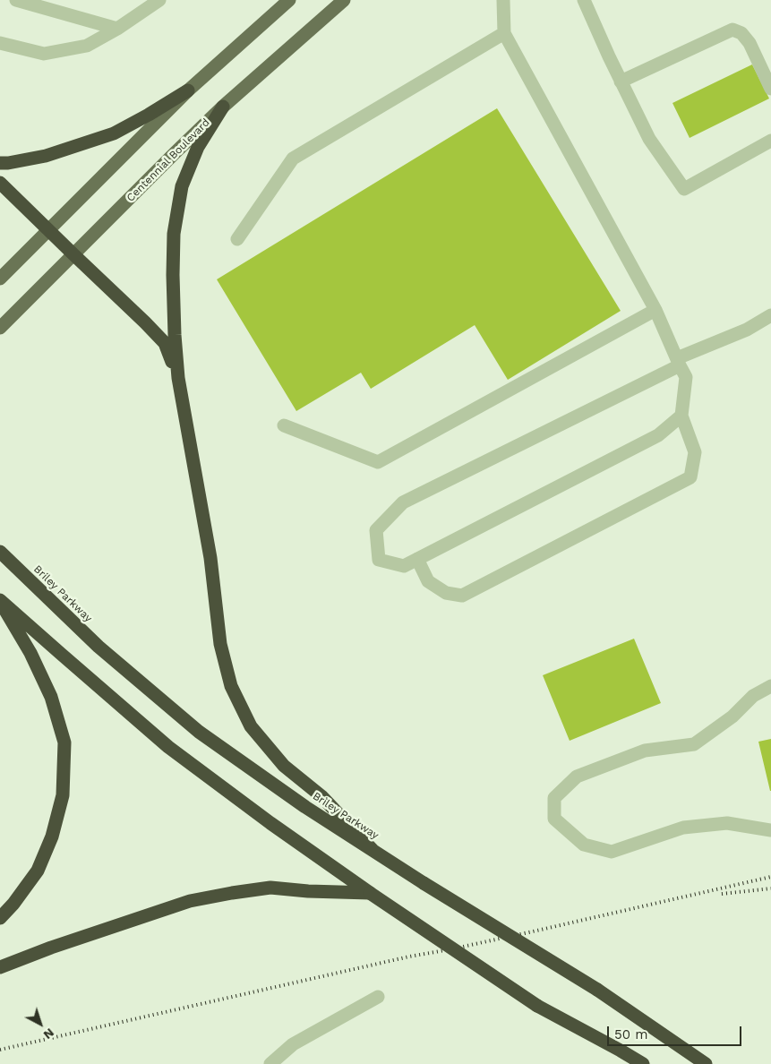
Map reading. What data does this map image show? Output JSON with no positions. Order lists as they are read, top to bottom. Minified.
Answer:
{"streets":{"highway":["Briley Parkway"],"main road":["Centennial Boulevard"]},"scale_bar":"50 m","north":"bottom right"}
